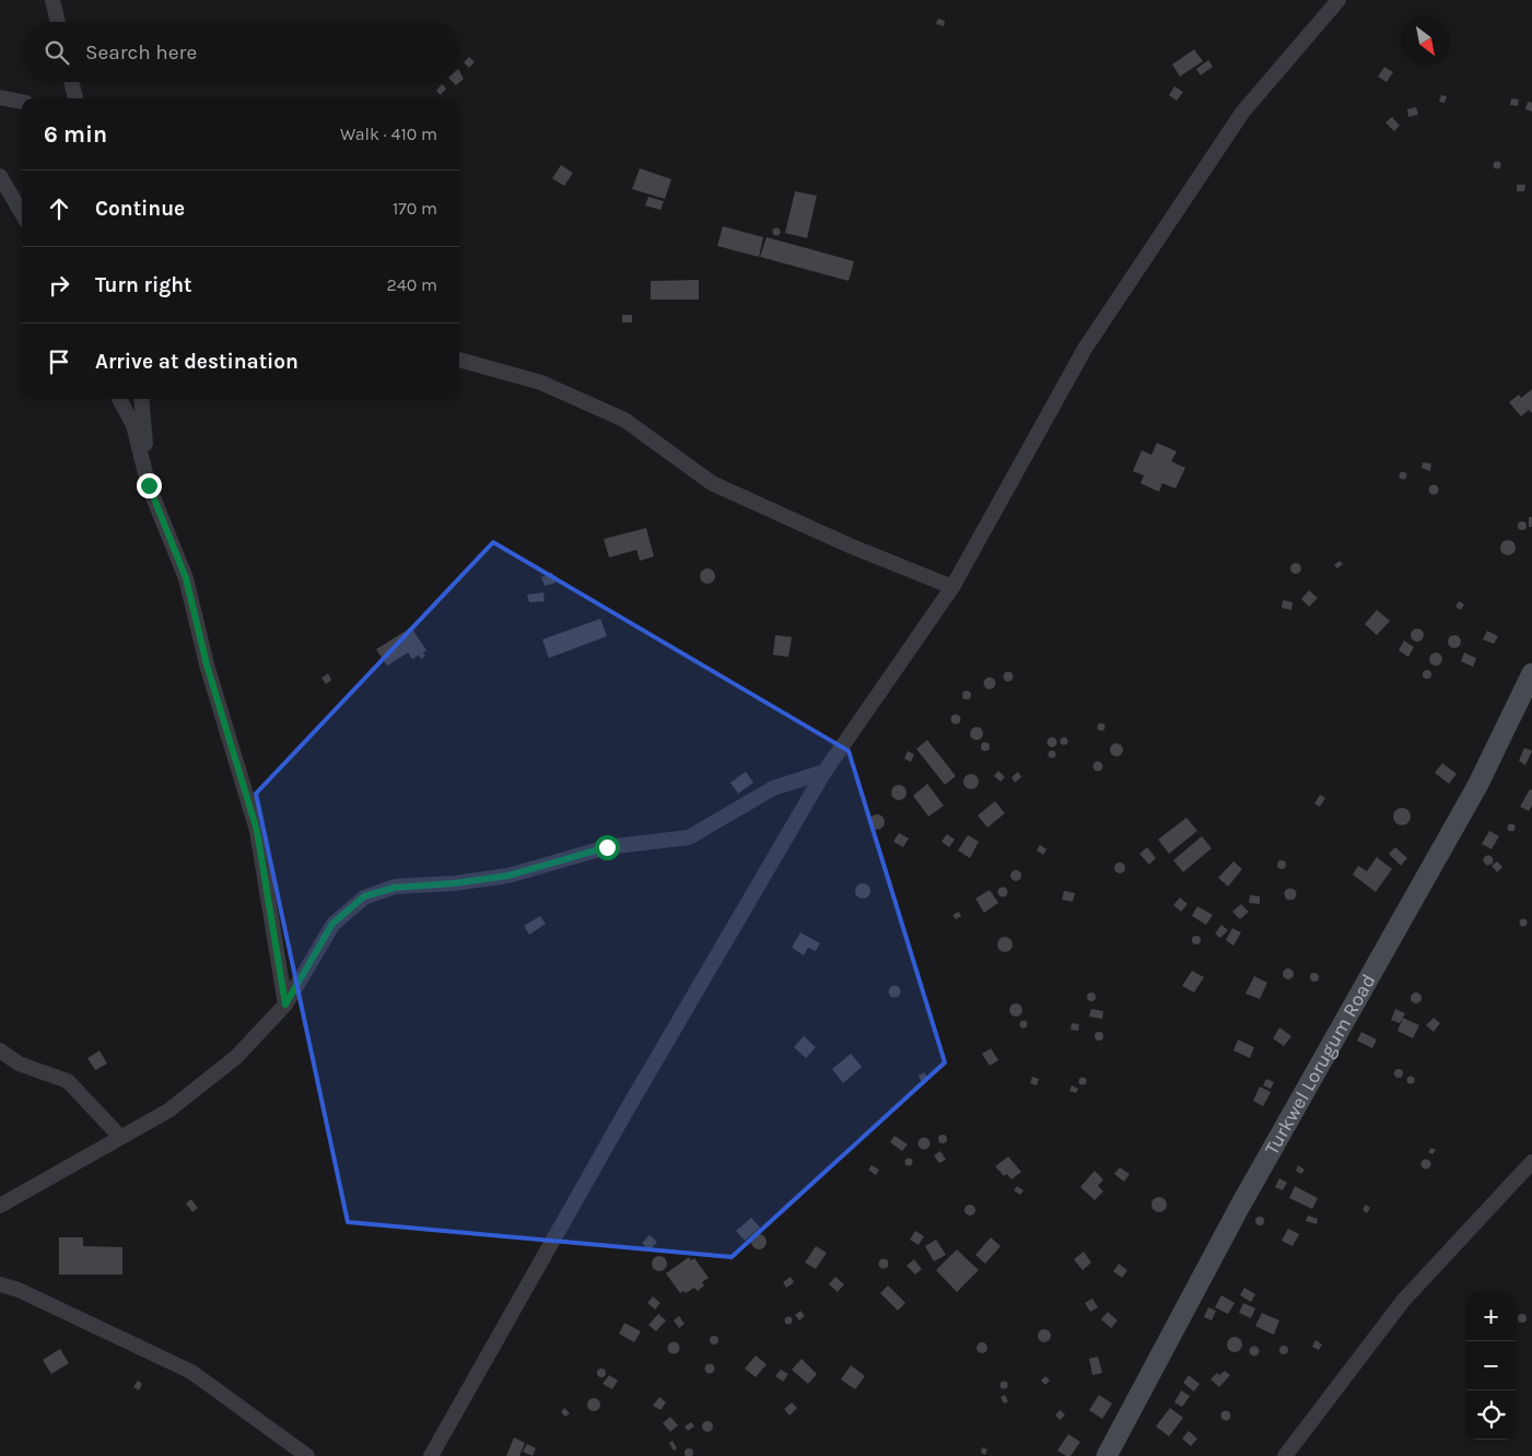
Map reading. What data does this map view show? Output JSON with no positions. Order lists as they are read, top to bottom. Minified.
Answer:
{"streets":{"main road":["Turkwel Lorugum Road"]},"north":"bottom right","page":{"search":"Search here","heading":["6 min","Walk · 410 m"],"list":[["Continue","170 m"],["Turn right","240 m"],"Arrive at destination"],"map_buttons":["+","−"]}}
